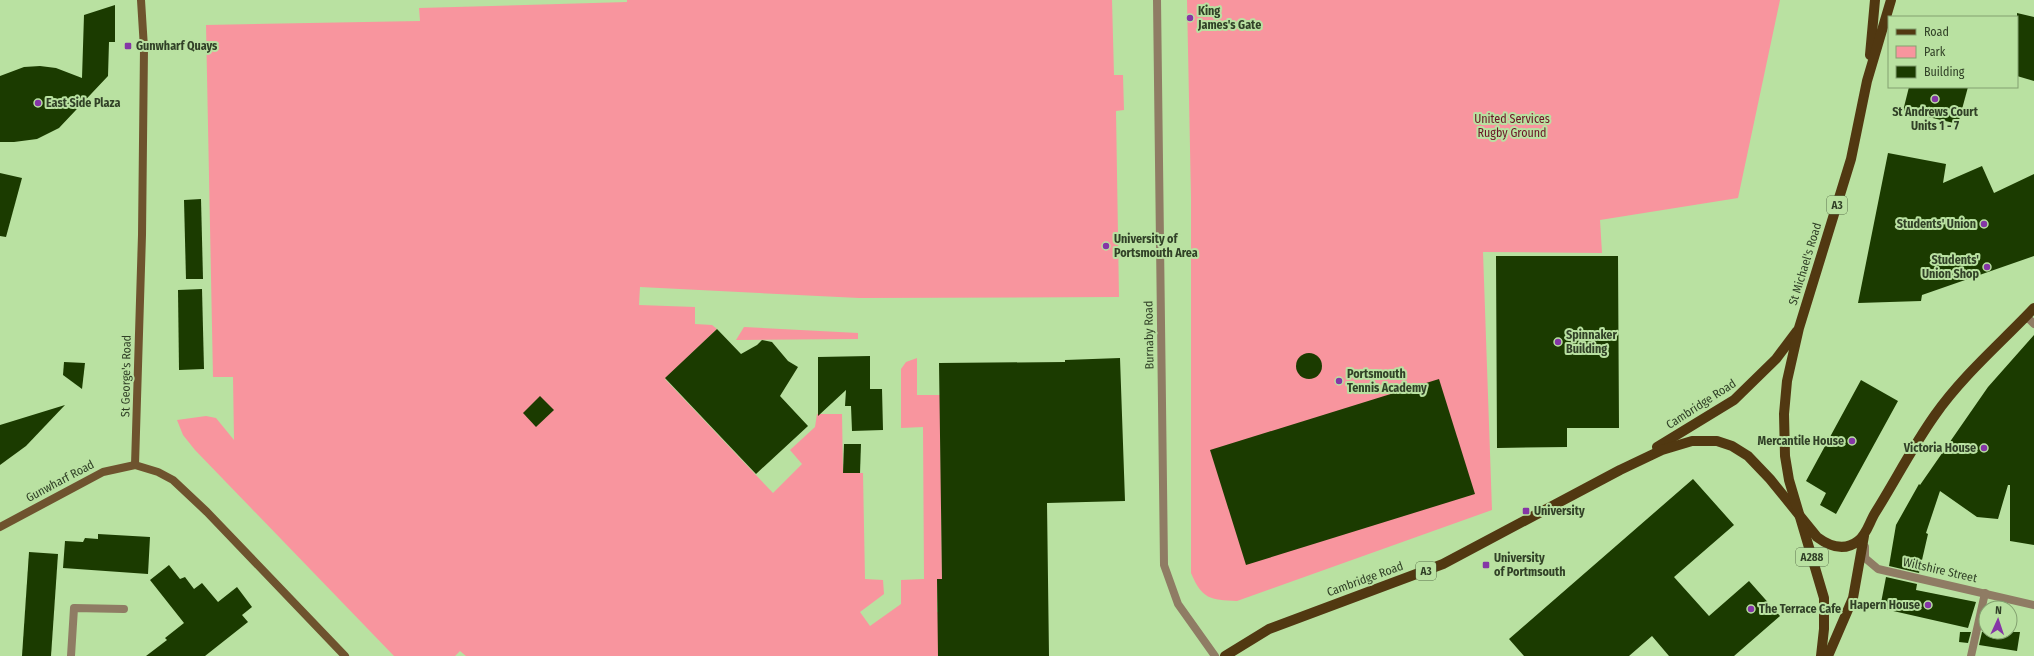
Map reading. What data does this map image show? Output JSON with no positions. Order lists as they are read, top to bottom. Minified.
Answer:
{"streets":{"main road":["A3","St Michael's Road","St George's Road","Cambridge Road","Gunwharf Road","A288"],"street":["Burnaby Road","Wiltshire Street"]},"crossings":[["A3","St Michael's Road"],["A3","Cambridge Road"],["A3","A288"],["A3","Wiltshire Street"],["St Michael's Road","Cambridge Road"],["St Michael's Road","A288"],["St George's Road","Gunwharf Road"],["Cambridge Road","A288"]],"parks":["United Services Rugby Ground"],"places":{"other":["King James's Gate","St Andrews Court Units 1 - 7","East Side Plaza","Students' Union","University of Portsmouth Area","Students' Union Shop","Spinnaker Building","Portsmouth Tennis Academy","Mercantile House","Victoria House","Hapern House","The Terrace Cafe"],"transit":["Gunwharf Quays","University","University of Portmsouth"]},"legend":["Road","Park","Building"],"north":"top"}
